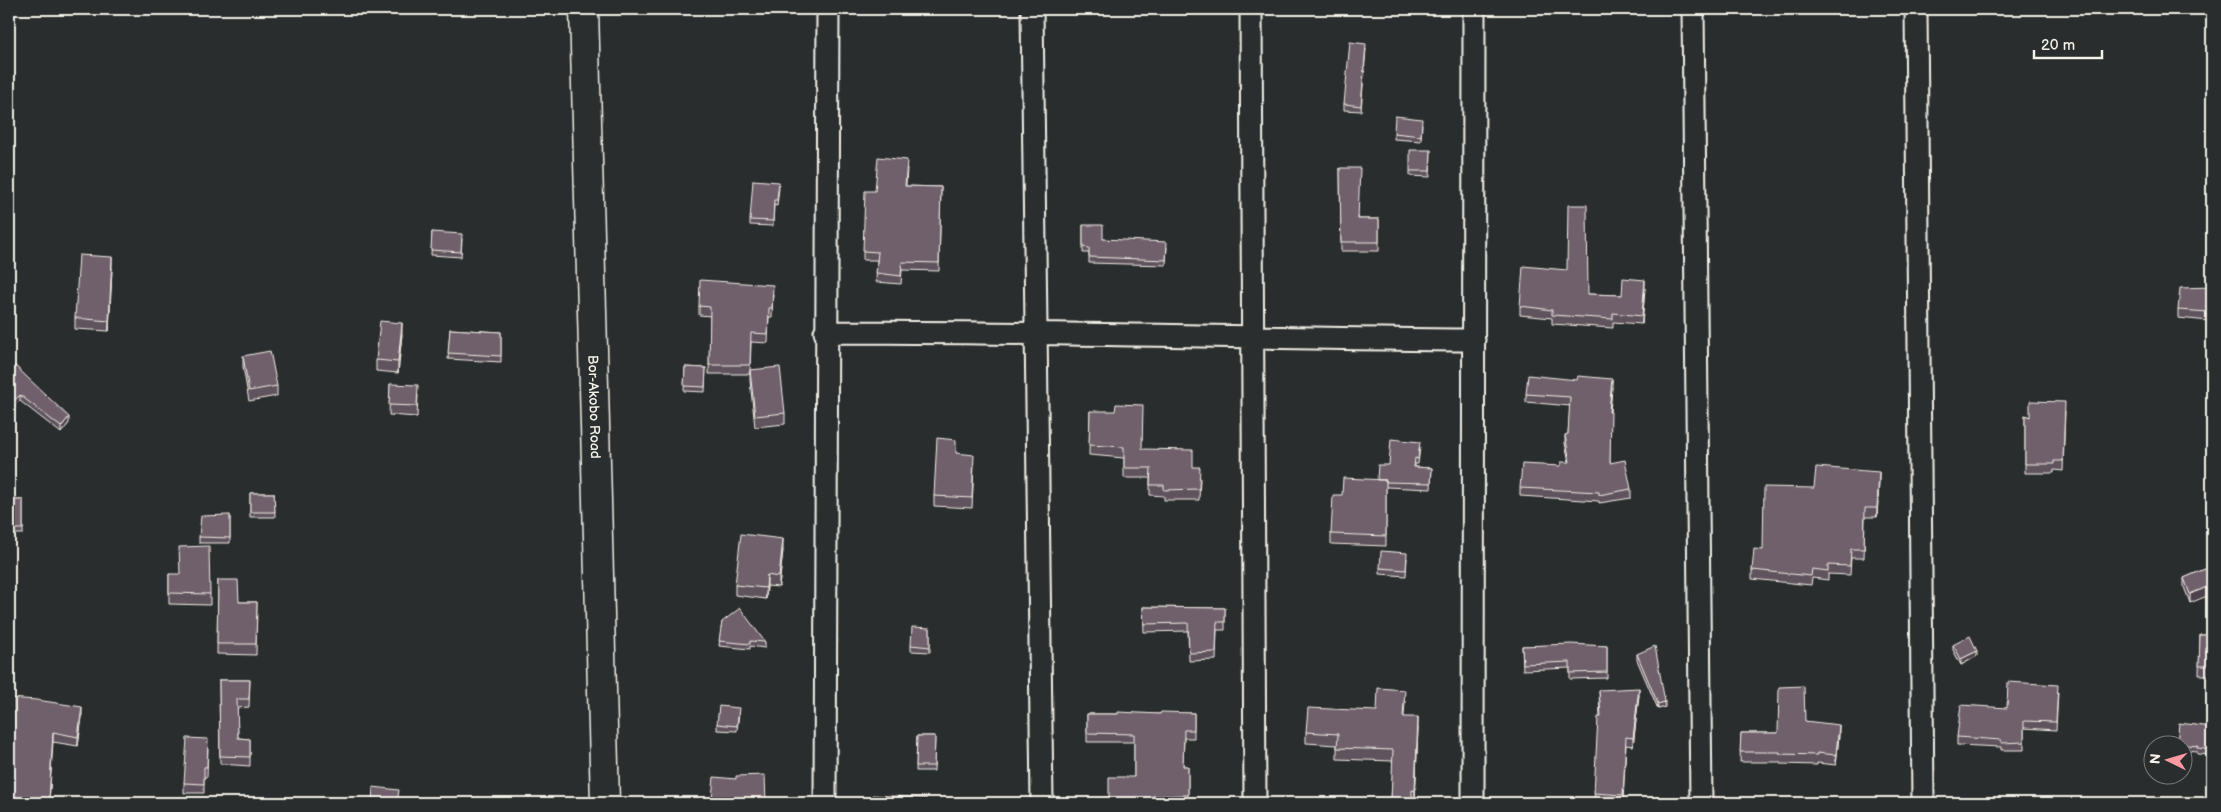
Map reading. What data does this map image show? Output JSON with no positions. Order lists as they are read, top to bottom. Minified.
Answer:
{"streets":{"street":["Bor-Akobo Road"]},"scale_bar":"20 m","north":"left"}
